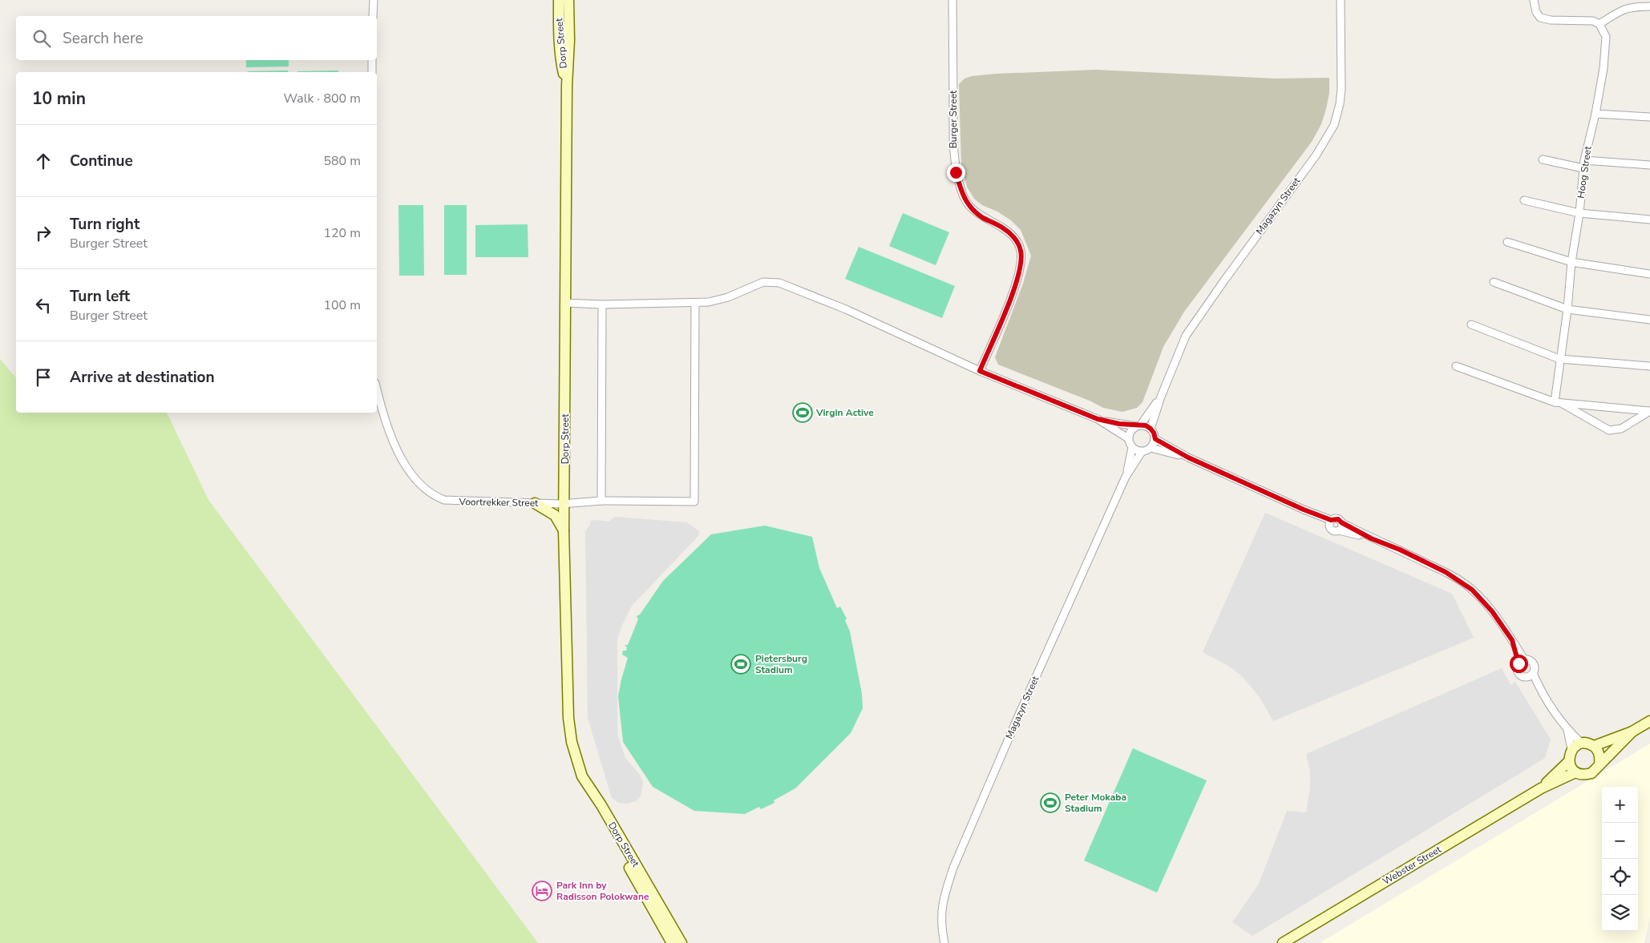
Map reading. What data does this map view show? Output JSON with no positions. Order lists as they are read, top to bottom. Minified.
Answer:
{"streets":{"street":["Dorp Street","Burger Street","Hoog Street","Magazyn Street","Voortrekker Street","Webster Street"]},"crossings":[["Dorp Street","Voortrekker Street"]],"places":{"sports":["Virgin Active","Pietersburg Stadium","Peter Mokaba Stadium"],"hotel":["Park Inn by Radisson Polokwane"]},"page":{"search":"Search here","heading":["10 min","Walk · 800 m"],"list":[["Continue","580 m"],["Turn right","Burger Street","120 m"],["Turn left","Burger Street","100 m"],"Arrive at destination"],"map_buttons":["+","−"]}}
